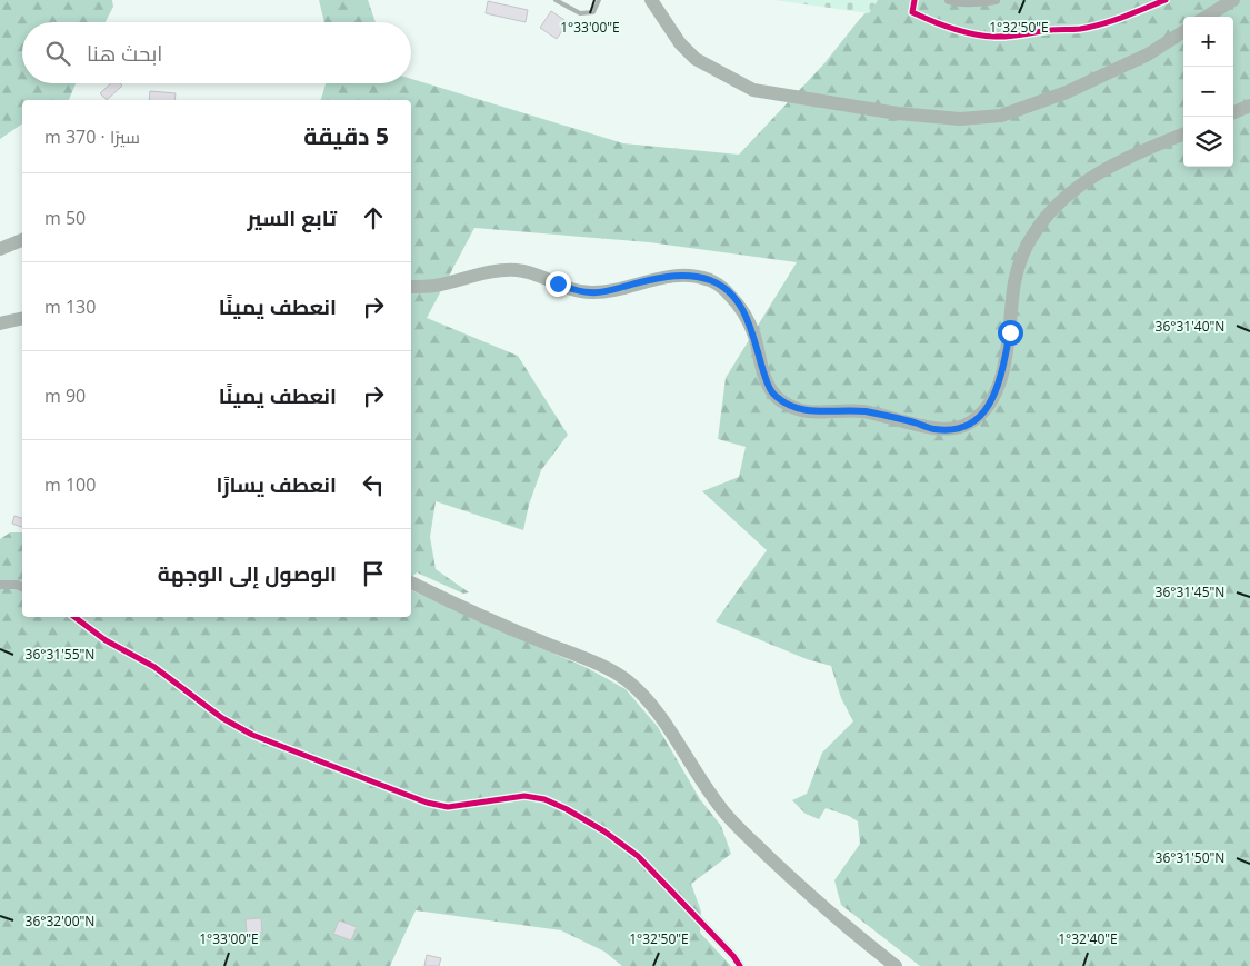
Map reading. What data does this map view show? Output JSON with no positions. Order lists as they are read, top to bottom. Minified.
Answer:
{"page":{"map_buttons":["+","−"],"search":"ابحث هنا","heading":["5 دقيقة","سيرًا · 370 m"],"list":[["تابع السير","50 m"],["انعطف يمينًا","130 m"],["انعطف يمينًا","90 m"],["انعطف يسارًا","100 m"],"الوصول إلى الوجهة"]},"coordinates":["1°33'00\"E","1°32'50\"E","36°31'40\"N","36°31'45\"N","36°31'55\"N","36°31'50\"N","36°32'00\"N","1°32'40\"E"]}
